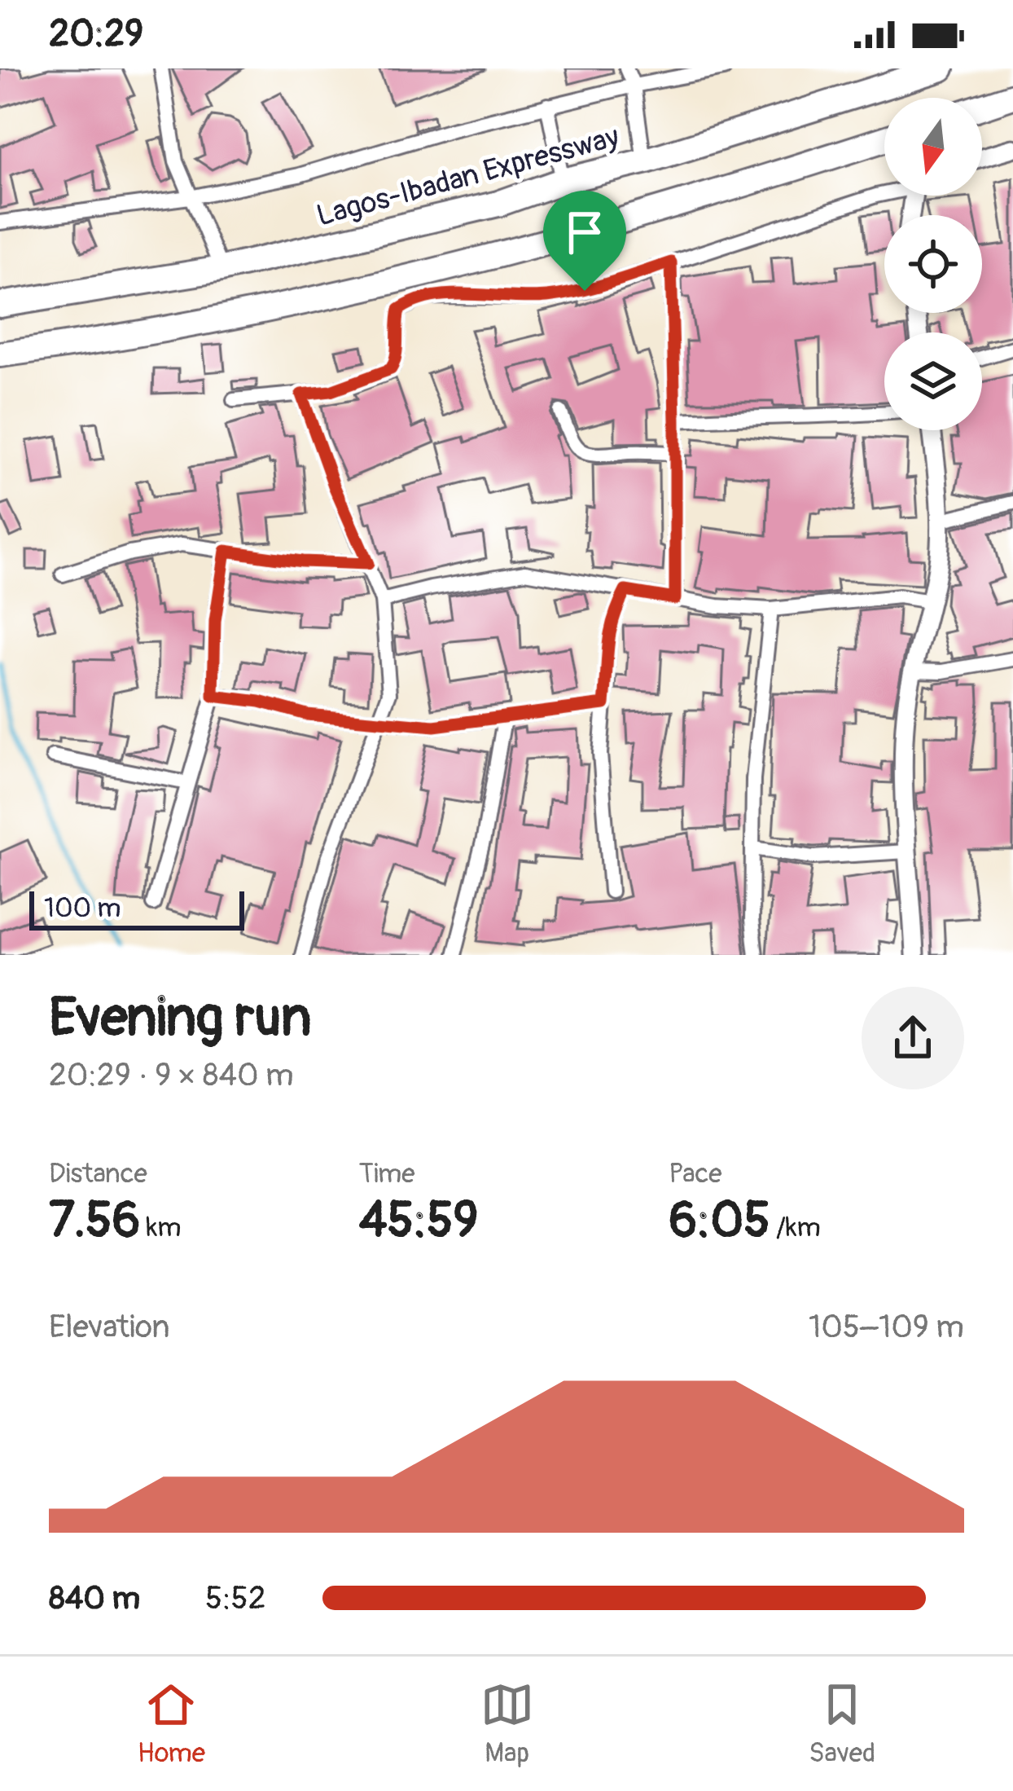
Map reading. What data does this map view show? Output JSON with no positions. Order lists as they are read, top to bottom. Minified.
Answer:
{"streets":{"highway":["Lagos-Ibadan Expressway"]},"scale_bar":"100 m","north":"bottom","page":{"status":"20:29","scale":"100 m","heading":["Evening run","20:29 · 9 × 840 m"],"stats":[["Distance","7.56 km"],["Time","45:59"],["Pace","6:05 /km"]],"chart":["Elevation","105–109 m"],"list":[{"name":"840 m","note":"5:52"}],"tabs":["Home","Map","Saved"]}}
